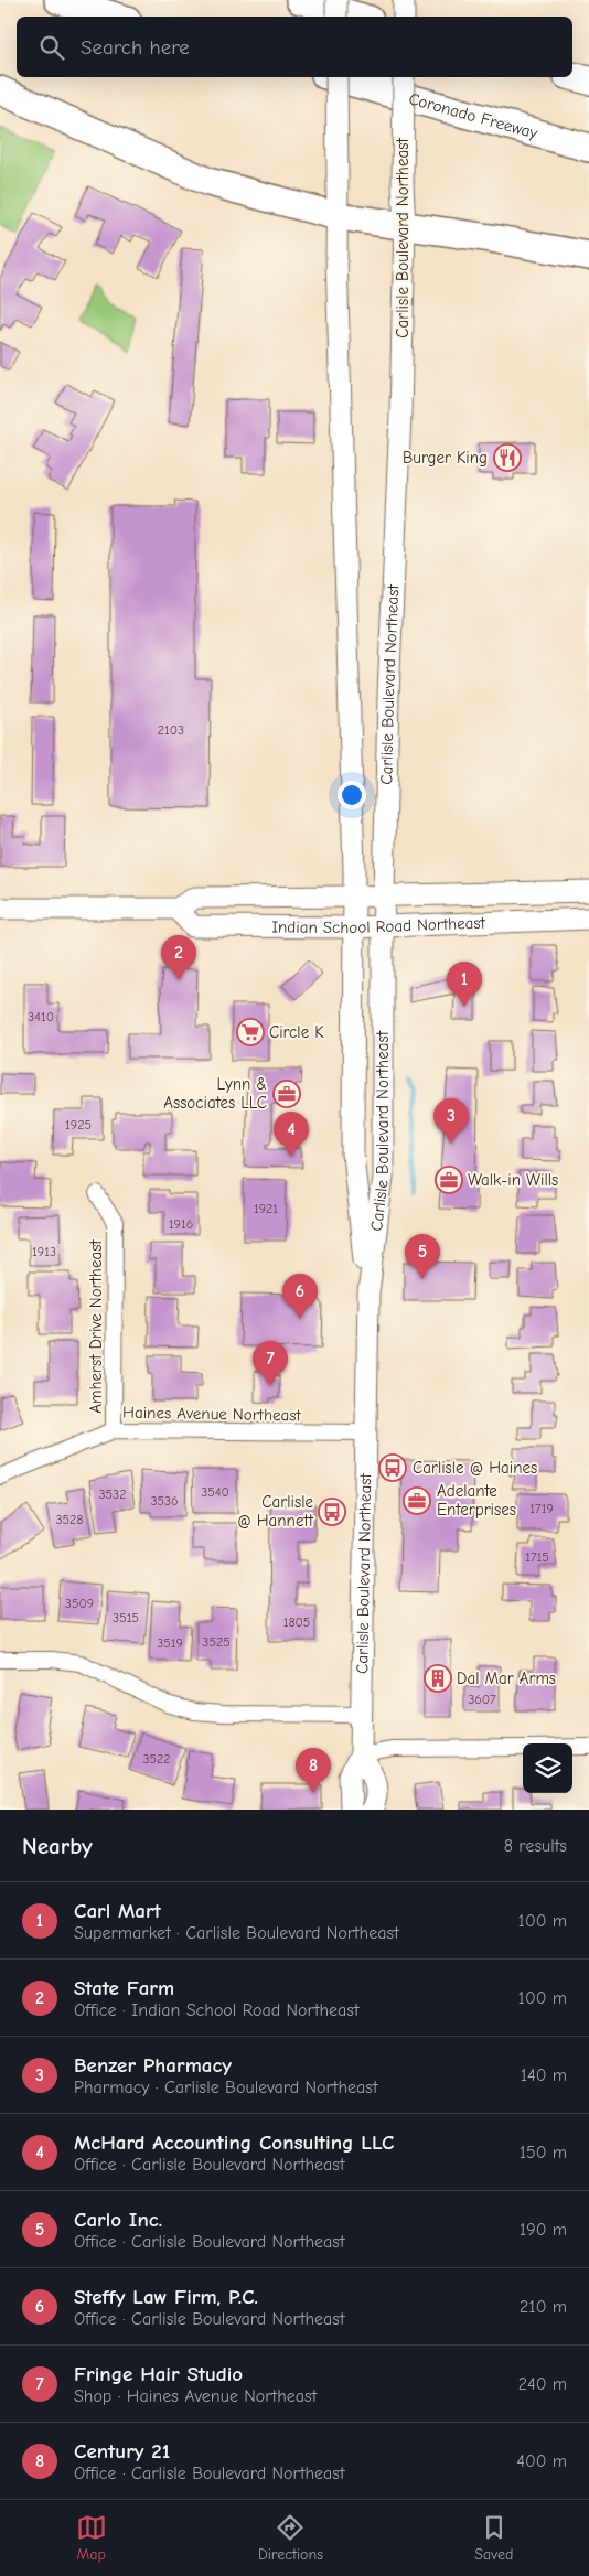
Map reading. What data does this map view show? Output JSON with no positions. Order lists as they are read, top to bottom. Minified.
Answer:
{"streets":{"highway":["Coronado Freeway"],"main road":["Carlisle Boulevard Northeast","Indian School Road Northeast"],"street":["Amherst Drive Northeast","Haines Avenue Northeast"]},"crossings":[["Carlisle Boulevard Northeast","Indian School Road Northeast"],["Carlisle Boulevard Northeast","Haines Avenue Northeast"],["Amherst Drive Northeast","Haines Avenue Northeast"]],"places":{"restaurant":["Burger King"],"supermarket":["Circle K"],"office":["Lynn & Associates LLC","Walk-in Wills","Adelante Enterprises"],"bus stop":["Carlisle @ Haines","Carlisle @ Hannett"],"building":["Dal Mar Arms"]},"house_numbers":["2103","3410","1925","1921","1916","1913","3540","3532","3536","1719","3528","1715","3509","3515","1805","3525","3519","3607","3522"],"page":{"search":"Search here","pins":["2","1","3","4","5","6","7","8"],"heading":["Nearby","8 results"],"list":[{"mark":"1","name":"Carl Mart","note":"Supermarket · Carlisle Boulevard Northeast","value":"100 m"},{"mark":"2","name":"State Farm","note":"Office · Indian School Road Northeast","value":"100 m"},{"mark":"3","name":"Benzer Pharmacy","note":"Pharmacy · Carlisle Boulevard Northeast","value":"140 m"},{"mark":"4","name":"McHard Accounting Consulting LLC","note":"Office · Carlisle Boulevard Northeast","value":"150 m"},{"mark":"5","name":"Carlo Inc.","note":"Office · Carlisle Boulevard Northeast","value":"190 m"},{"mark":"6","name":"Steffy Law Firm, P.C.","note":"Office · Carlisle Boulevard Northeast","value":"210 m"},{"mark":"7","name":"Fringe Hair Studio","note":"Shop · Haines Avenue Northeast","value":"240 m"},{"mark":"8","name":"Century 21","note":"Office · Carlisle Boulevard Northeast","value":"400 m"}],"nav":["Map","Directions","Saved"]}}
